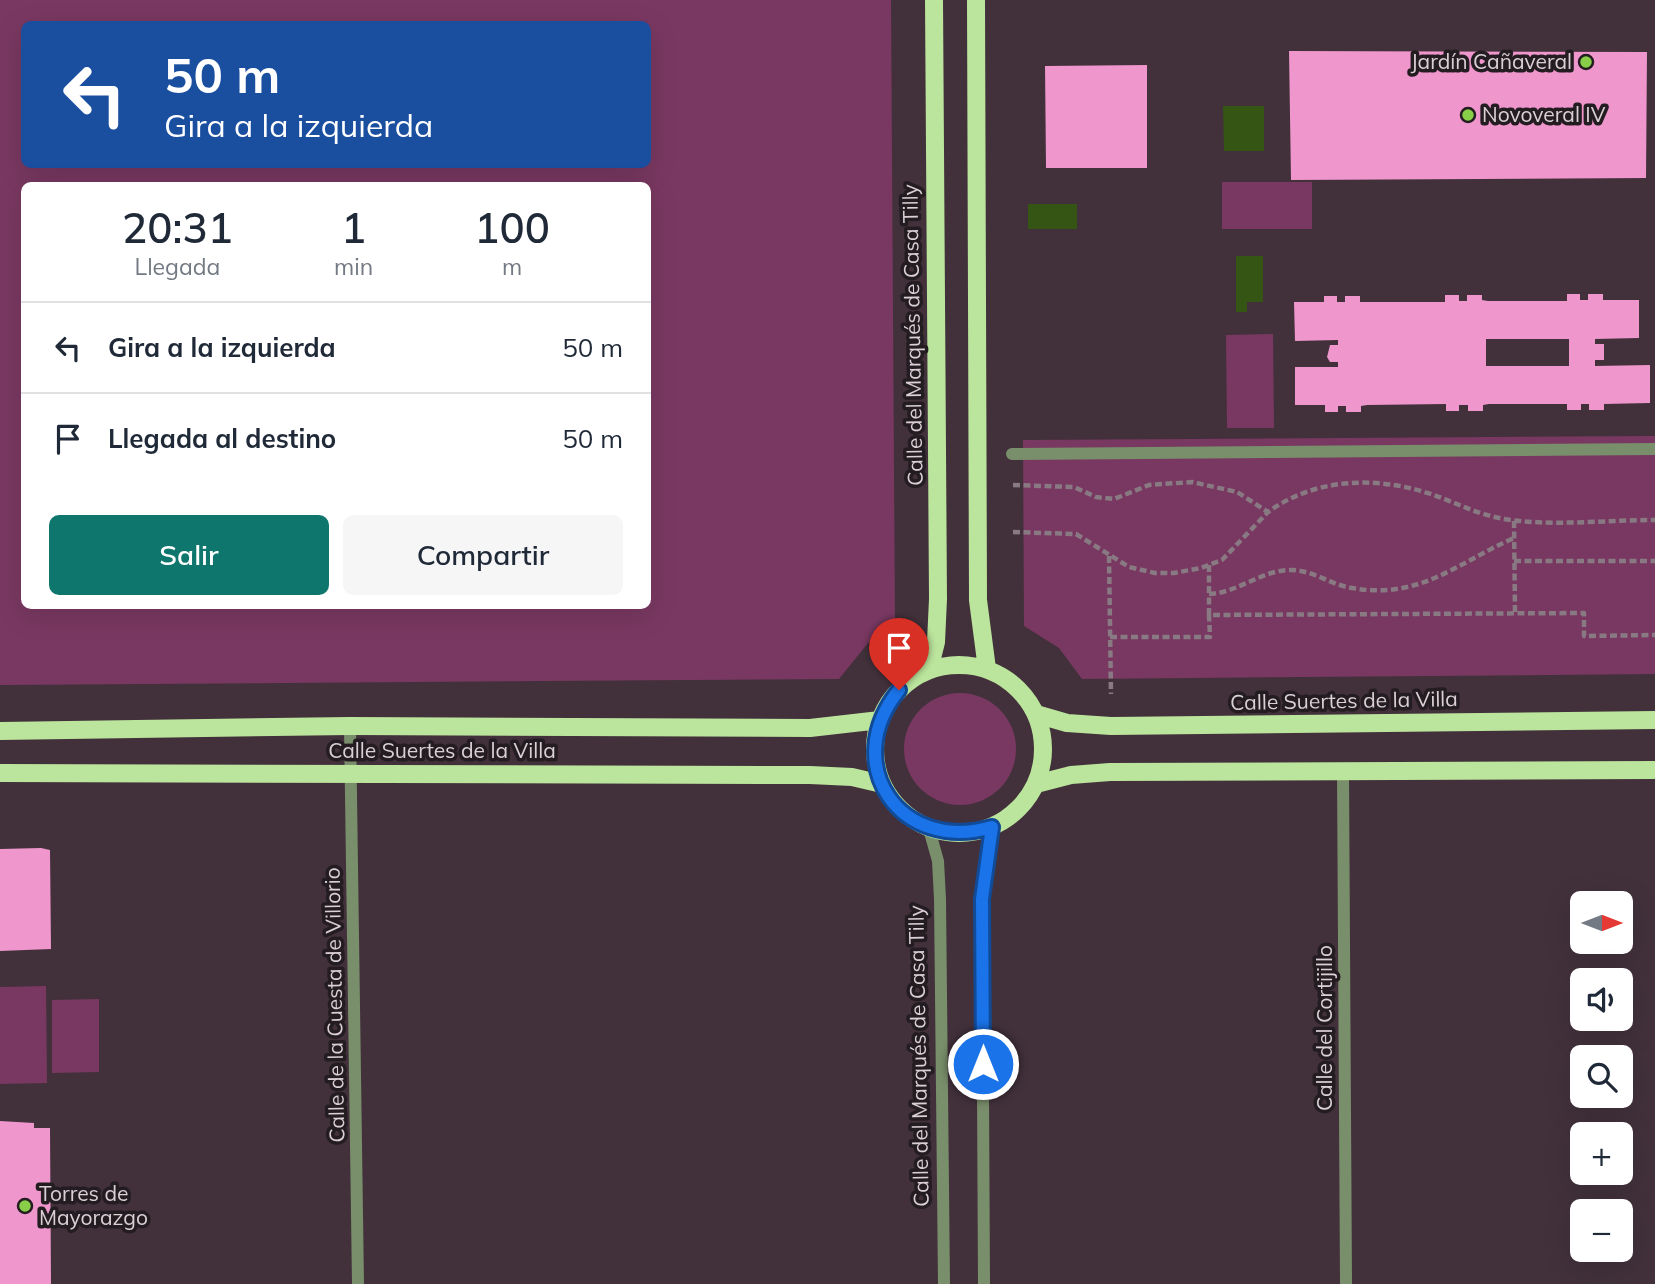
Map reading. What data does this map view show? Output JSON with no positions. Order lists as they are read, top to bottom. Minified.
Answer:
{"streets":{"main road":["Calle del Marqués de Casa Tilly","Calle Suertes de la Villa"],"street":["Calle de la Cuesta de Villorio","Calle del Cortijillo"]},"crossings":[["Calle del Marqués de Casa Tilly","Calle Suertes de la Villa"],["Calle Suertes de la Villa","Calle de la Cuesta de Villorio"]],"places":["Jardín Cañaveral","Novoveral IV","Torres de Mayorazgo"],"north":"right","page":{"turn":["50 m","Gira a la izquierda"],"eta":["20:31","Llegada","1","min","100","m"],"list":[{"name":"Gira a la izquierda","value":"50 m"},{"name":"Llegada al destino","value":"50 m"}],"buttons":["Salir","Compartir"],"map_buttons":["+","−"]}}
